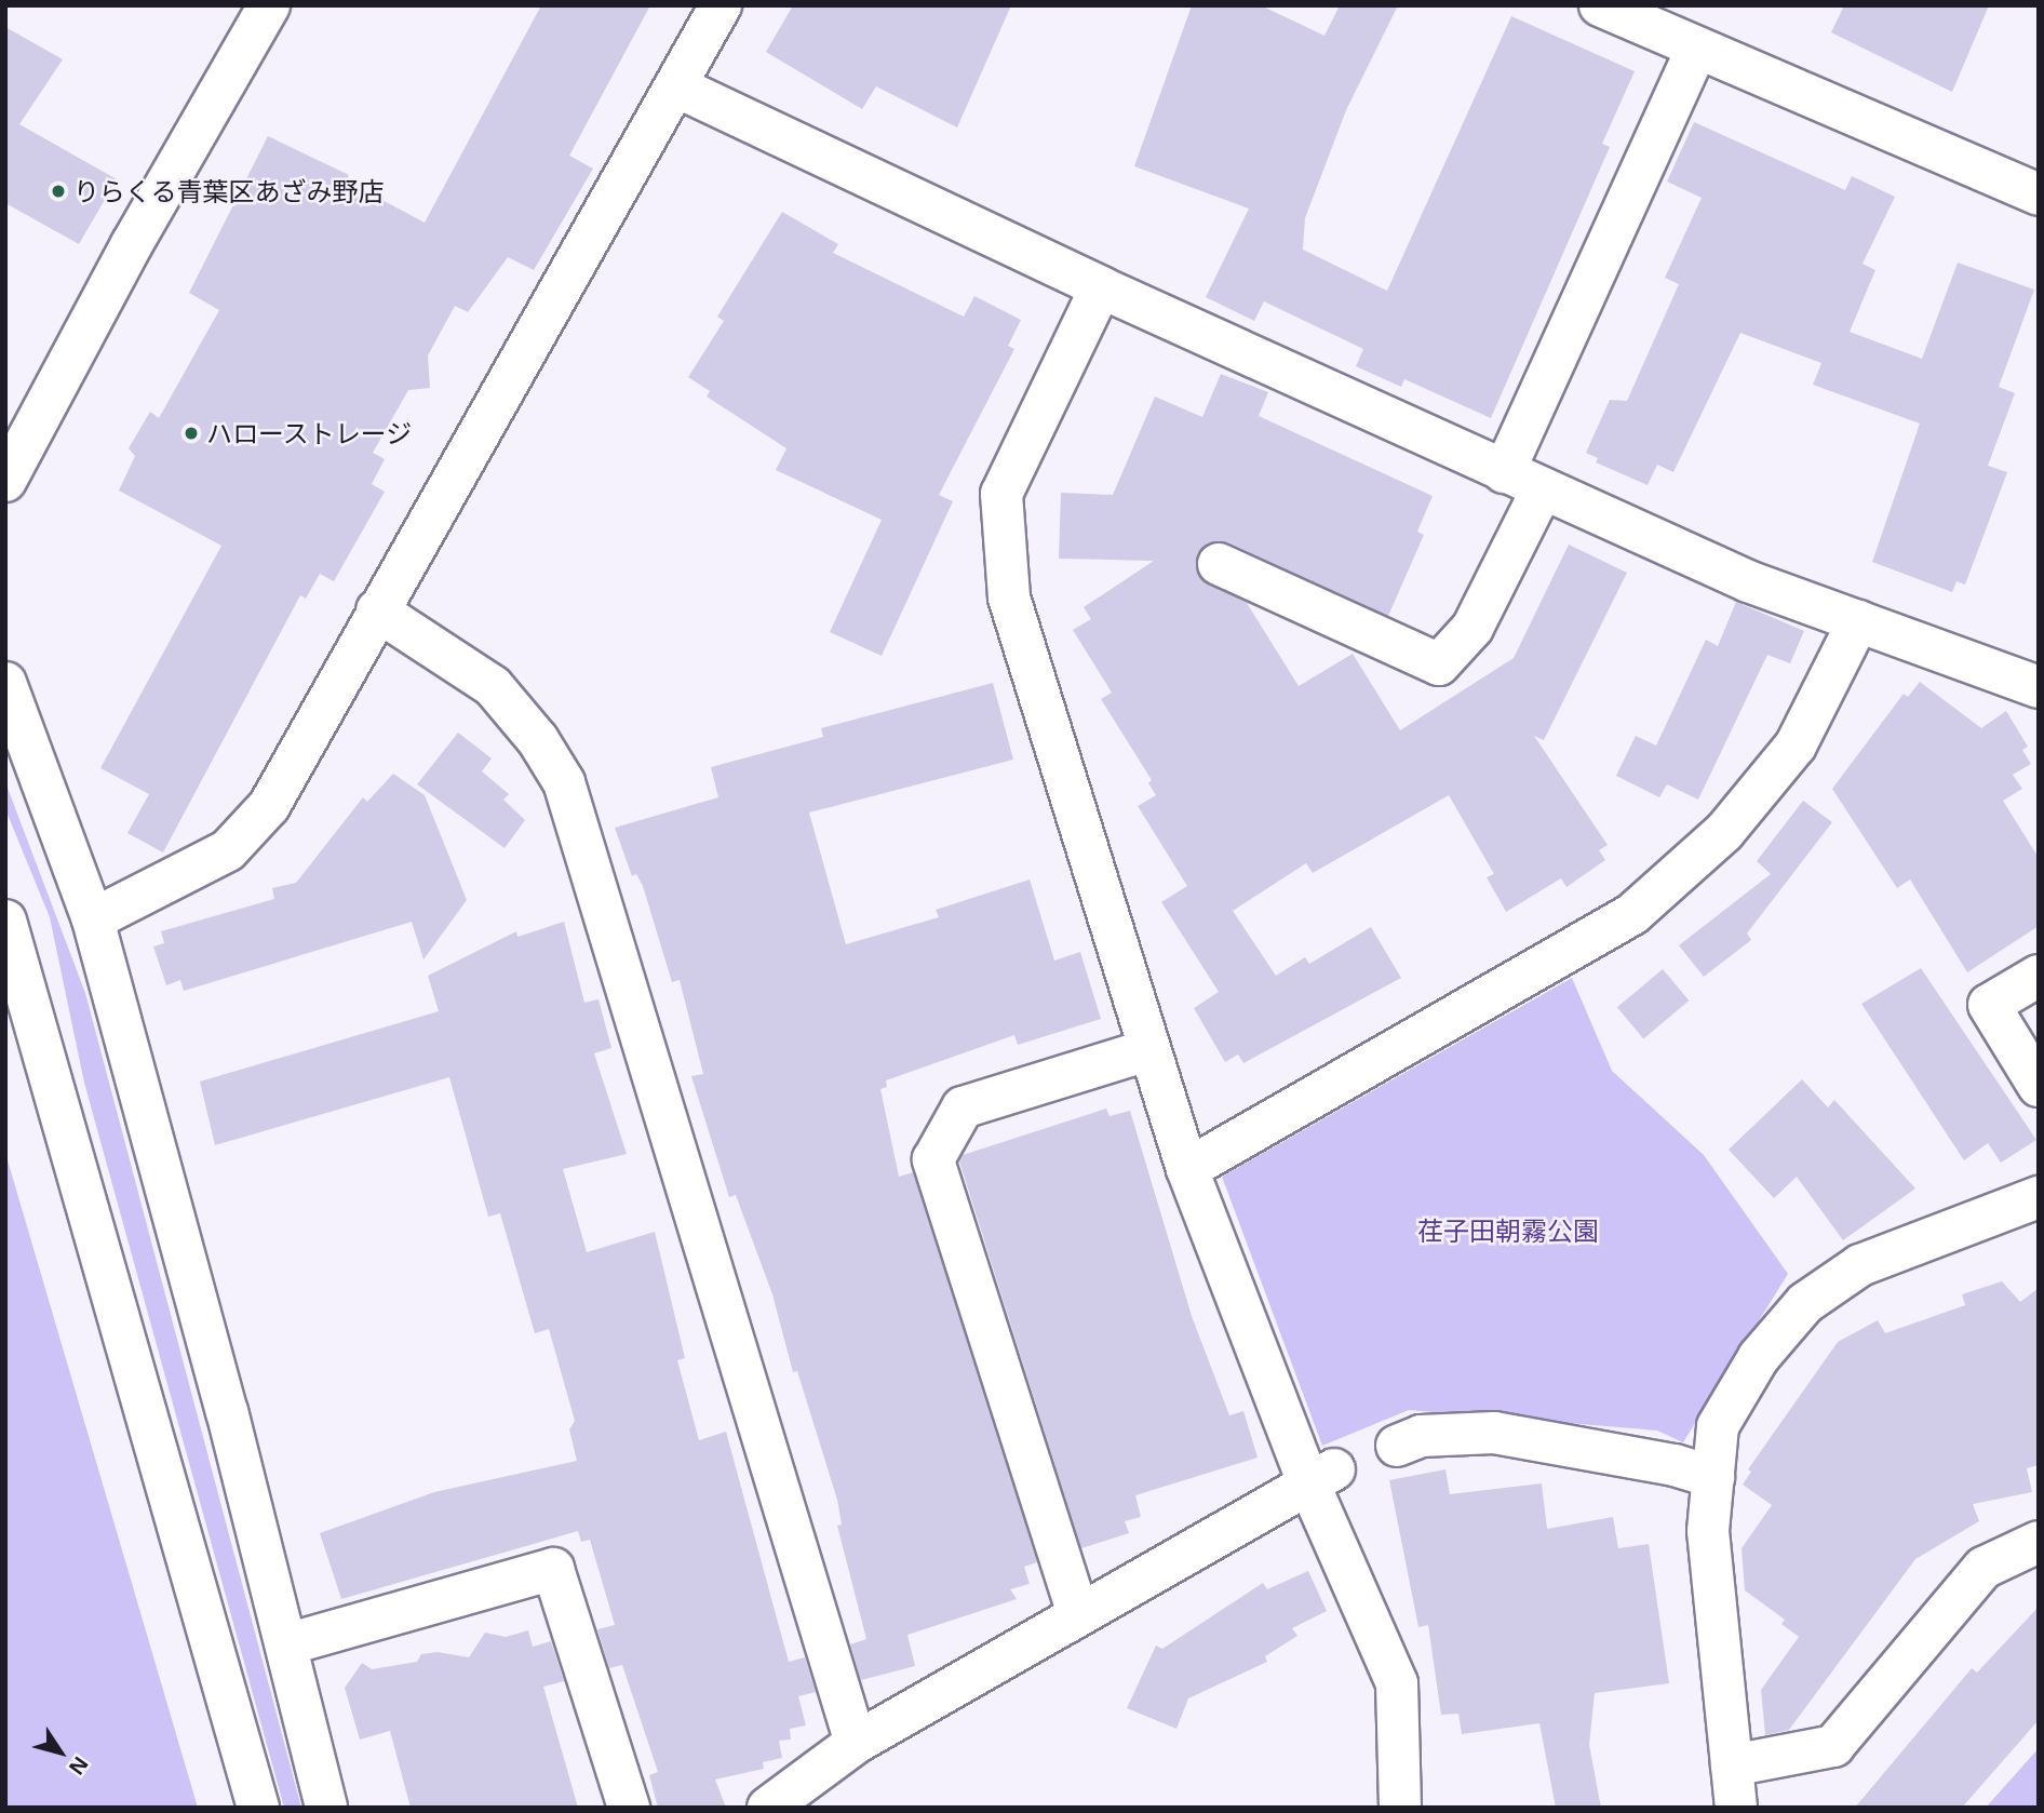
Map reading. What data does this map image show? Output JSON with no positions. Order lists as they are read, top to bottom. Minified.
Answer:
{"parks":["荏子田朝霧公園"],"places":["りらくる青葉区あざみ野店","ハローストレージ"],"north":"bottom right"}
